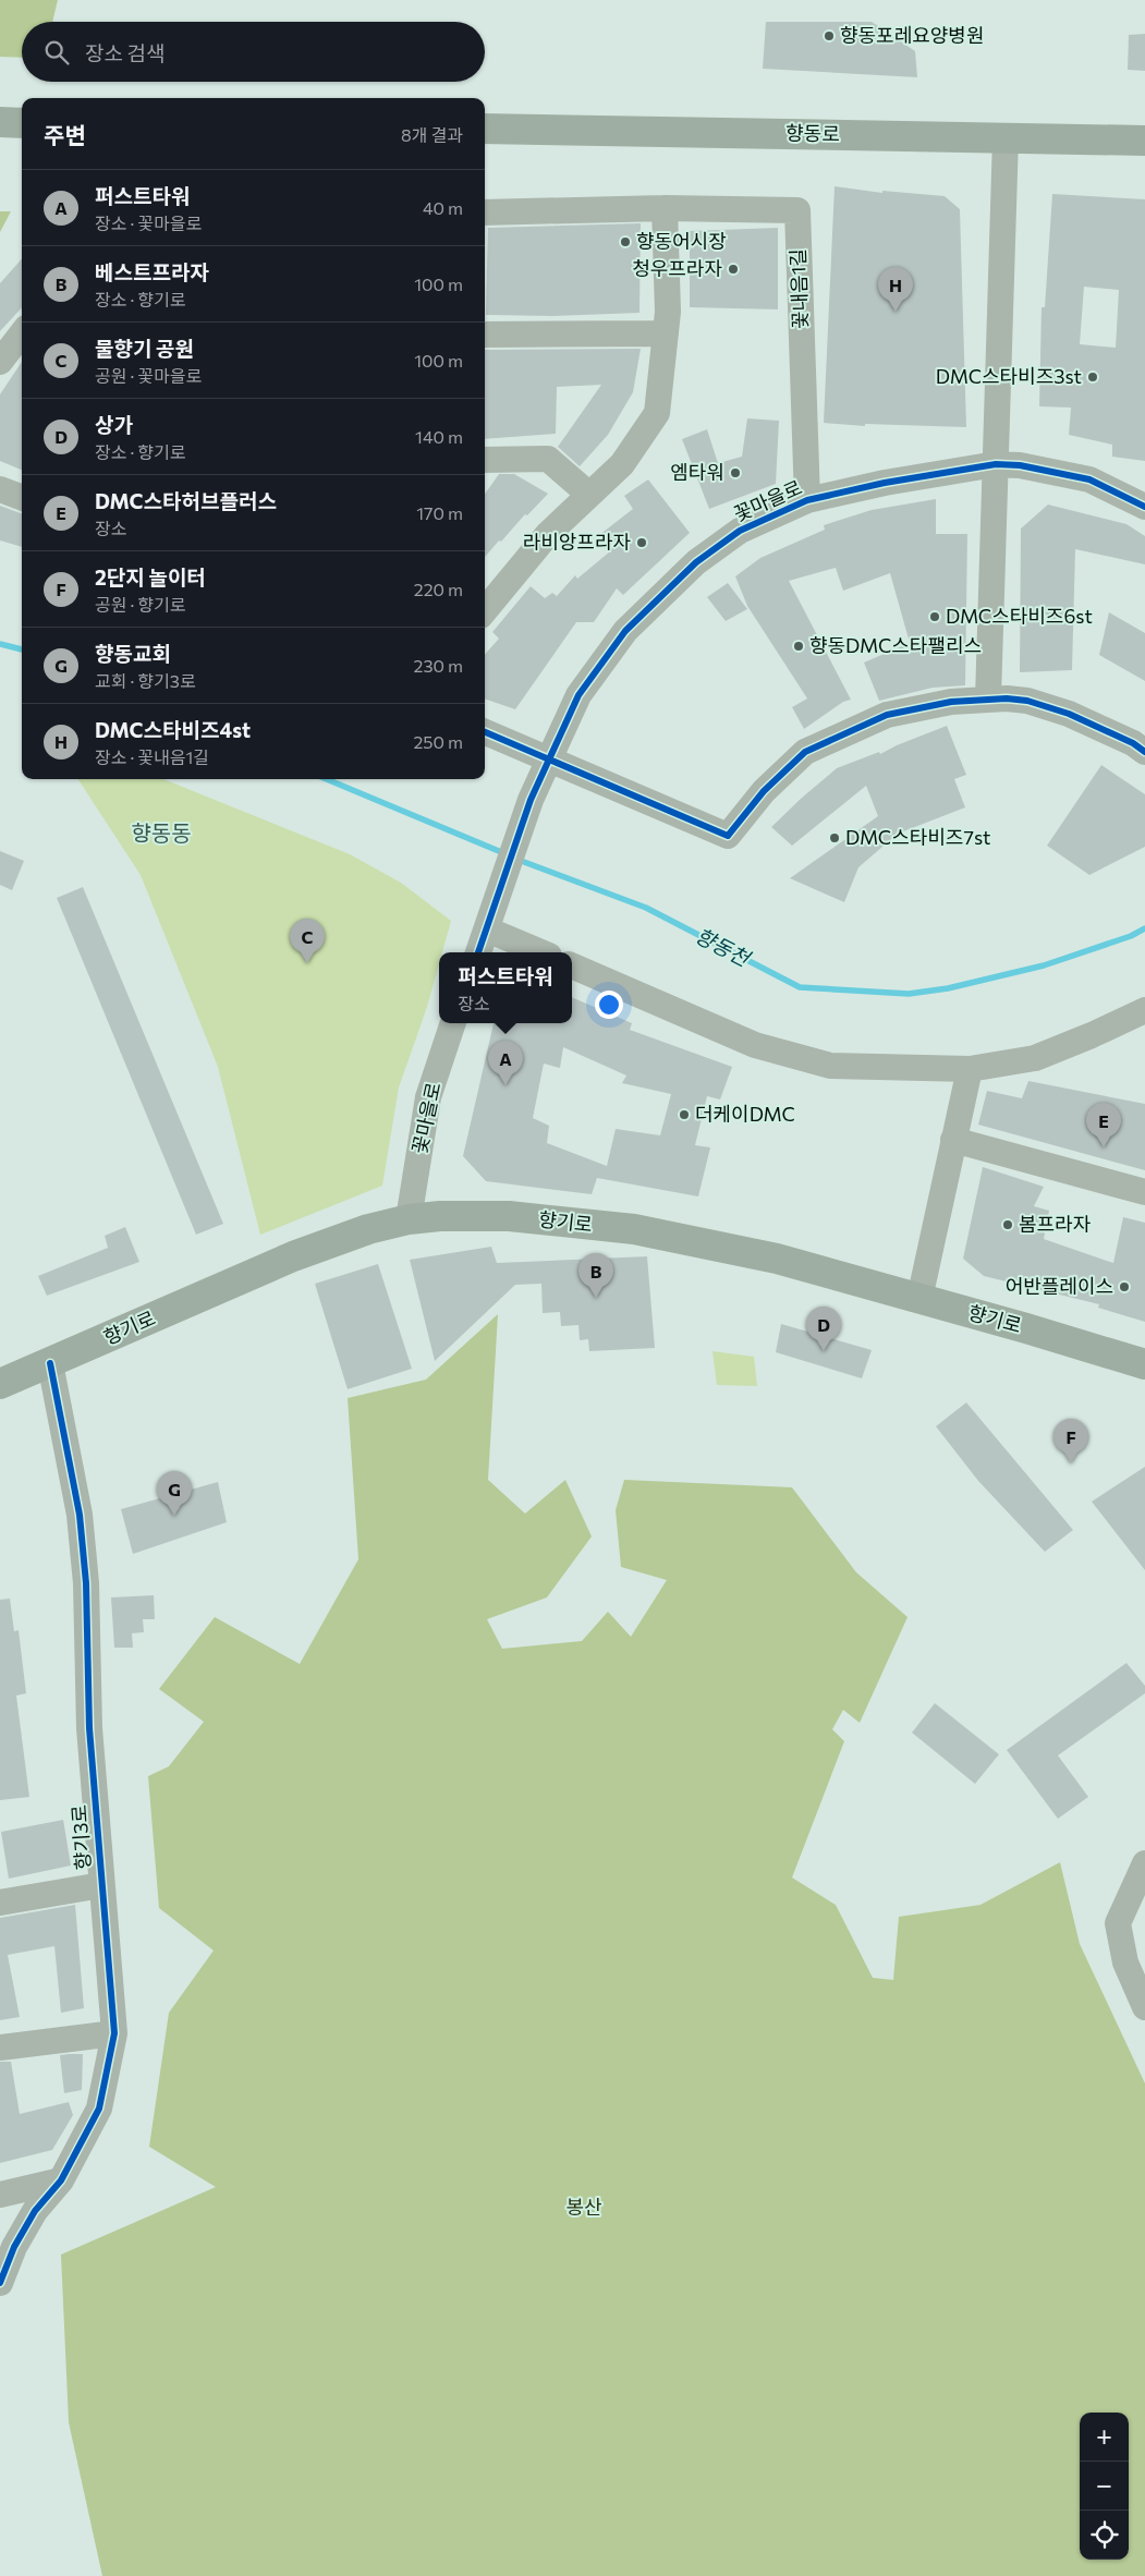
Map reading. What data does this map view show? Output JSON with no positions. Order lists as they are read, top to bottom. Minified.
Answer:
{"streets":{"main road":["향동로","향기로"],"street":["꽃내음1길","꽃마을로","향기3로"]},"crossings":[["꽃내음1길","꽃마을로"],["꽃마을로","향기로"],["향기로","향기3로"]],"districts":["향동동"],"water":["향동천"],"parks":["봉산"],"places":["향동포레요양병원","향동어시장","청우프라자","DMC스타비즈3st","엠타워","라비앙프라자","DMC스타비즈6st","향동DMC스타팰리스","DMC스타비즈7st","더케이DMC","봄프라자","어반플레이스"],"page":{"search":"장소 검색","heading":["주변","8개 결과"],"list":[{"mark":"A","name":"퍼스트타워","note":"장소 · 꽃마을로","value":"40 m"},{"mark":"B","name":"베스트프라자","note":"장소 · 향기로","value":"100 m"},{"mark":"C","name":"물향기 공원","note":"공원 · 꽃마을로","value":"100 m"},{"mark":"D","name":"상가","note":"장소 · 향기로","value":"140 m"},{"mark":"E","name":"DMC스타허브플러스","note":"장소","value":"170 m"},{"mark":"F","name":"2단지 놀이터","note":"공원 · 향기로","value":"220 m"},{"mark":"G","name":"향동교회","note":"교회 · 향기3로","value":"230 m"},{"mark":"H","name":"DMC스타비즈4st","note":"장소 · 꽃내음1길","value":"250 m"}],"pins":["H","C","A","E","B","D","F","G"],"popup":["퍼스트타워","장소"],"map_buttons":["+","−"]}}
